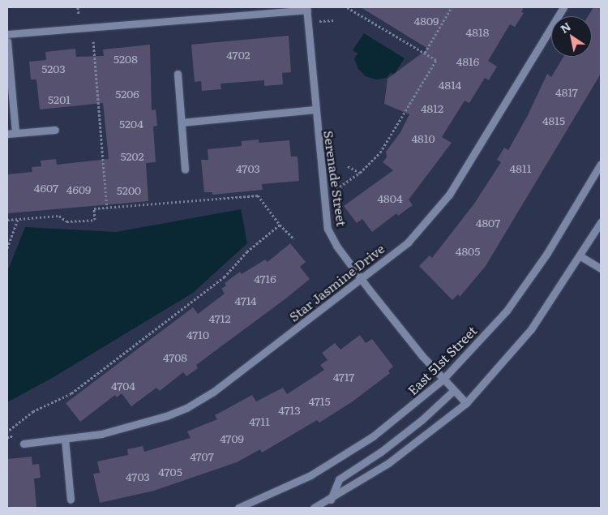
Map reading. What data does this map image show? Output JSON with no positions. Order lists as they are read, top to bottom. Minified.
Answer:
{"streets":{"street":["Serenade Street","Star Jasmine Drive","East 51st Street"]},"crossings":[["Serenade Street","Star Jasmine Drive"],["Serenade Street","East 51st Street"]],"house_numbers":["4809","4818","4702","5208","4816","5203","4814","4817","5206","5201","4812","4815","5204","4810","5202","4703","4811","4607","4609","5200","4804","4807","4805","4716","4714","4712","4710","4708","4717","4704","4715","4713","4711","4709","4707","4705","4703"],"north":"top left"}
